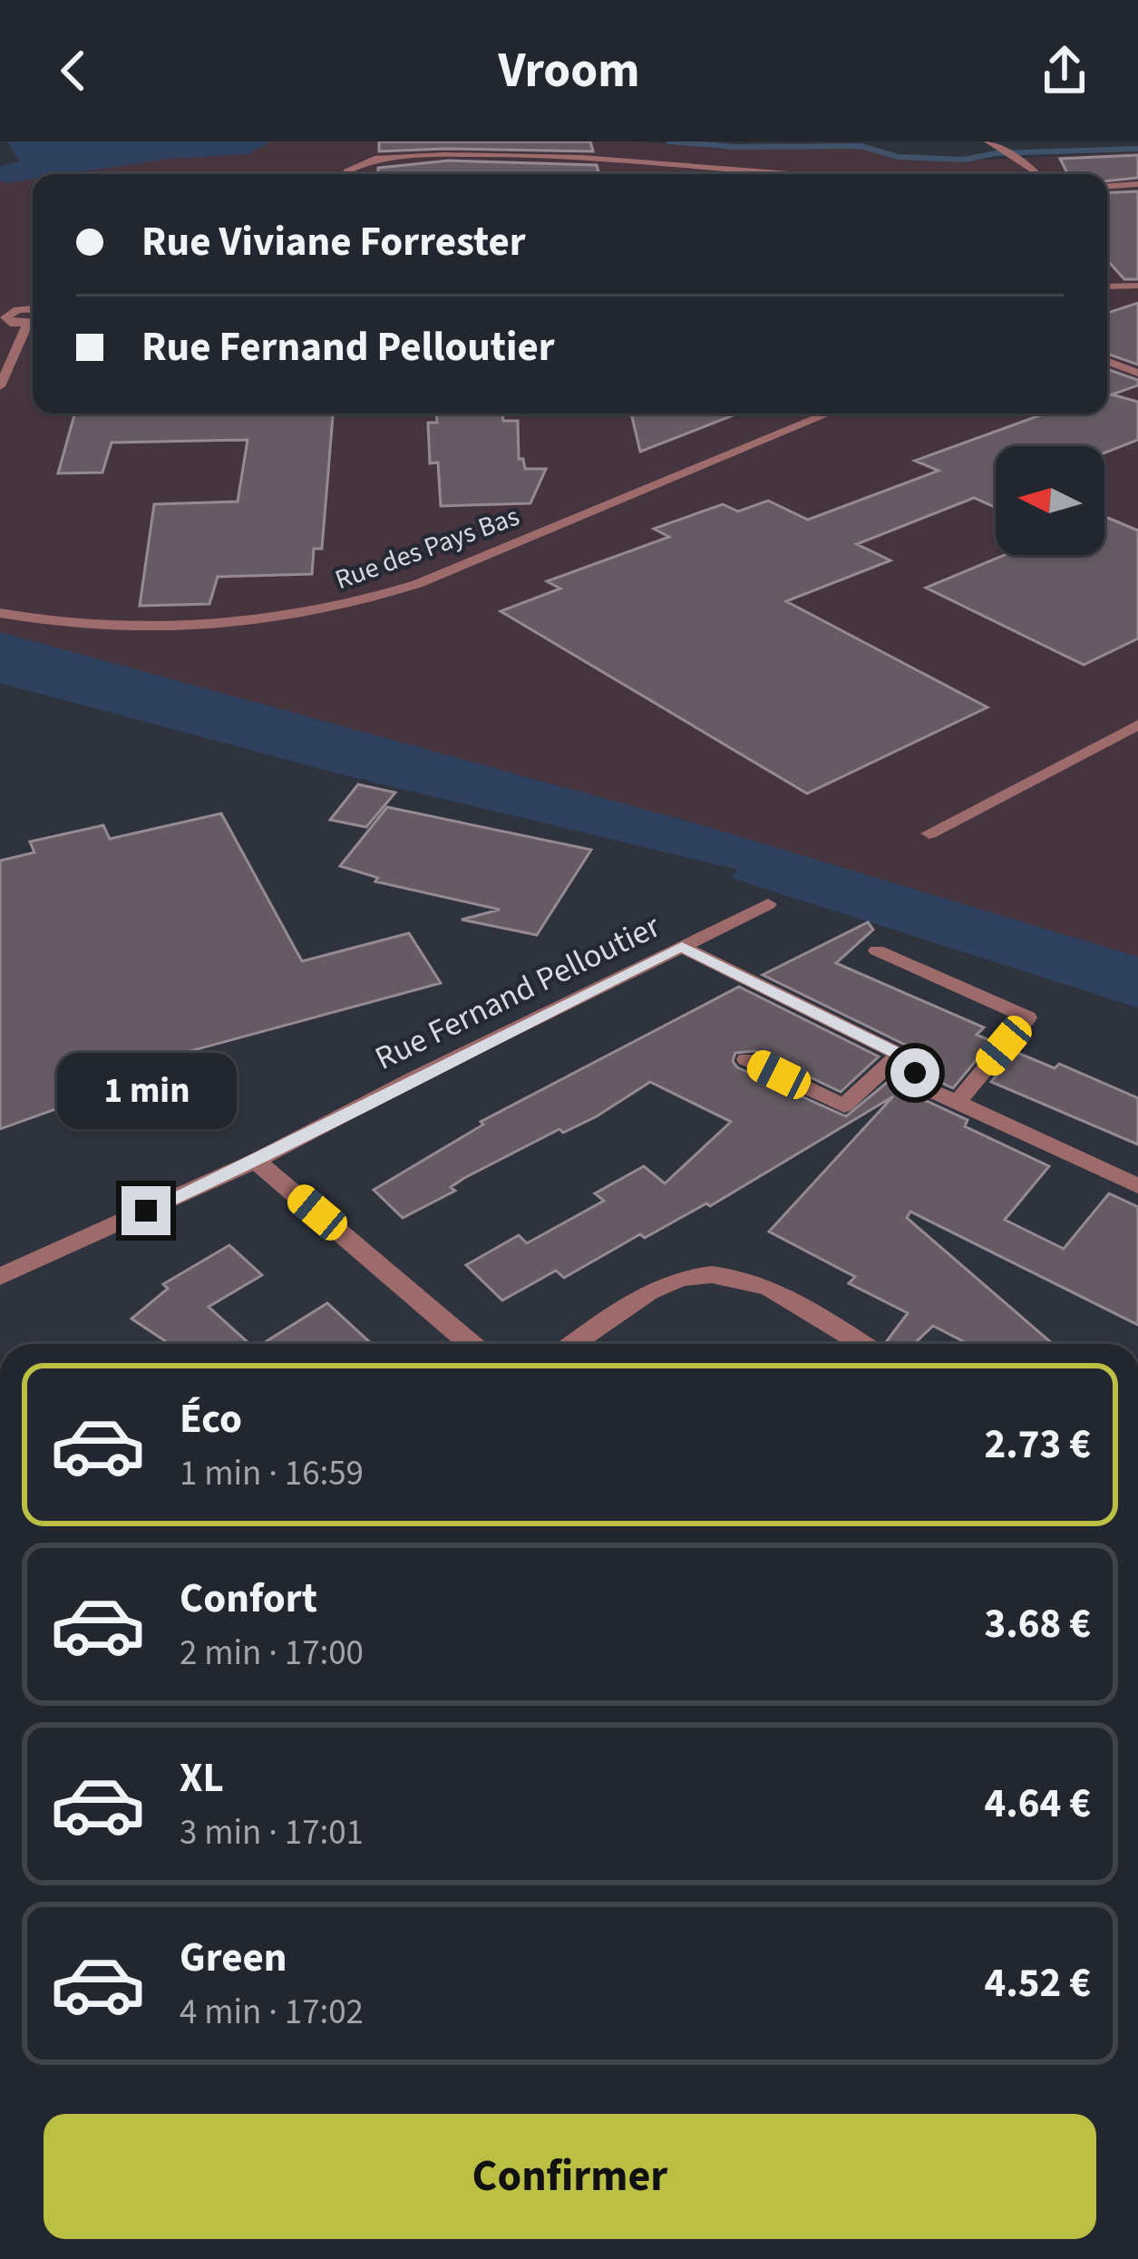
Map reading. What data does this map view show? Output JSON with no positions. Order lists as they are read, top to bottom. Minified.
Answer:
{"streets":{"street":["Rue des Pays Bas","Rue Fernand Pelloutier"]},"north":"left","page":{"header":"Vroom","banner":["Rue Viviane Forrester","Rue Fernand Pelloutier"],"bubble":"1 min","list":[{"name":"Éco","note":"1 min · 16:59","value":"2.73 €"},{"name":"Confort","note":"2 min · 17:00","value":"3.68 €"},{"name":"XL","note":"3 min · 17:01","value":"4.64 €"},{"name":"Green","note":"4 min · 17:02","value":"4.52 €"}],"buttons":"Confirmer"}}
